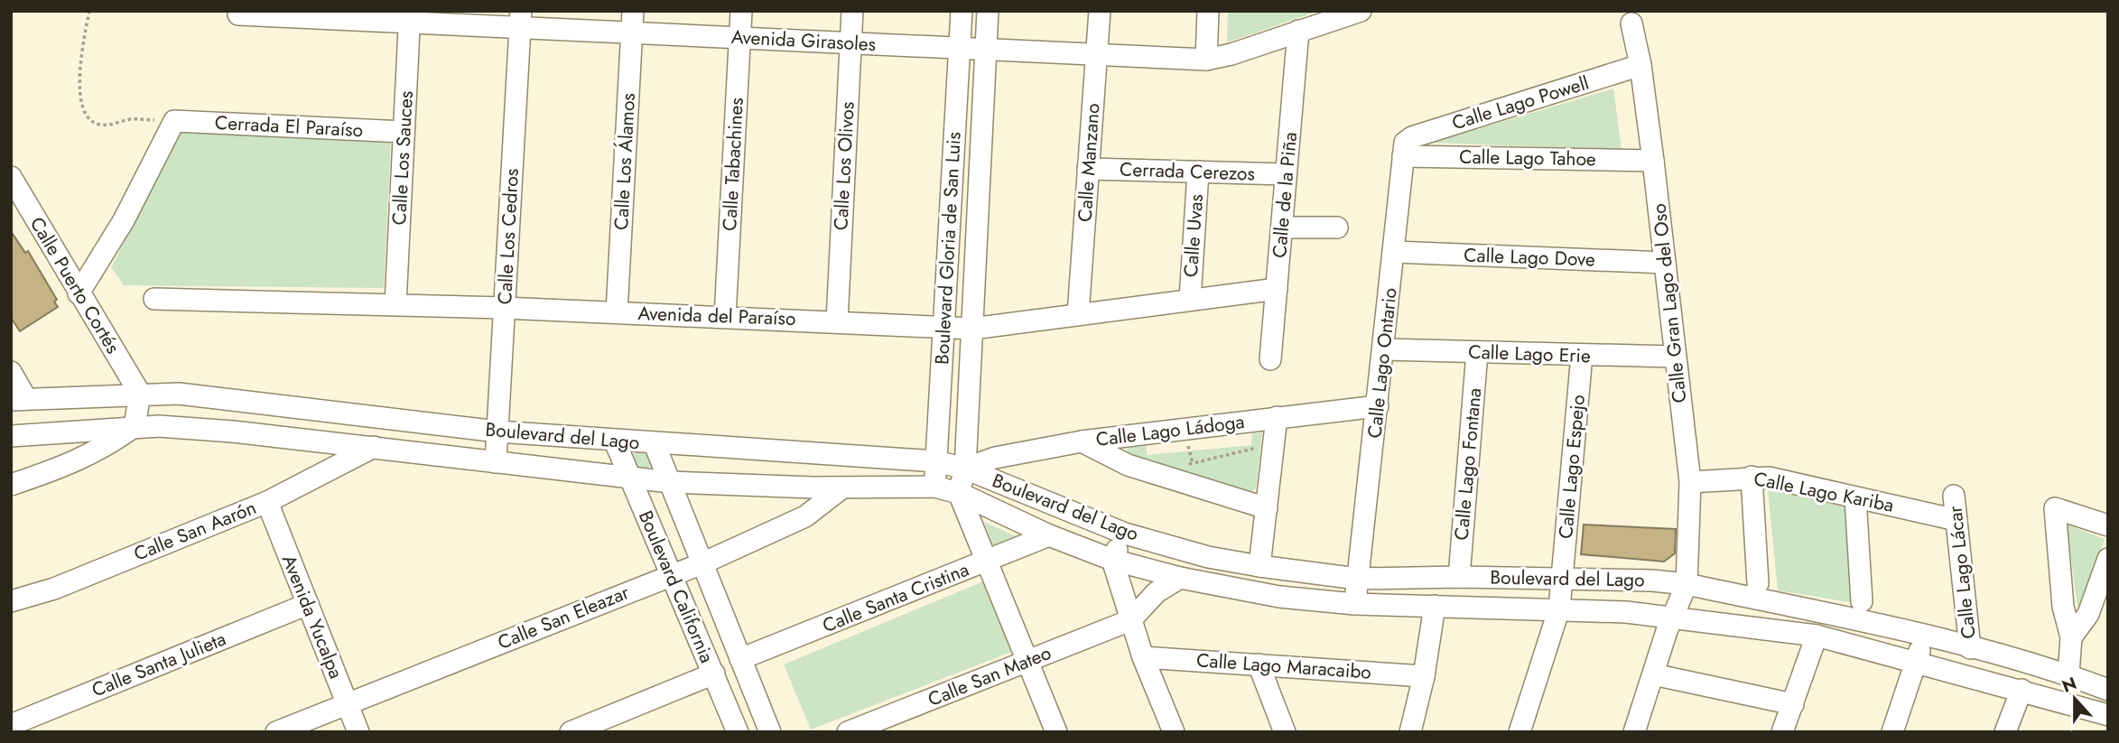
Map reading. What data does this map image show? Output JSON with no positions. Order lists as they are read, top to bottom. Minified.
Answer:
{"streets":{"street":["Avenida Girasoles","Calle Lago Powell","Cerrada El Paraíso","Calle Los Sauces","Calle Lago Tahoe","Calle Los Álamos","Calle Manzano","Calle Tabachines","Calle Los Olivos","Cerrada Cerezos","Calle de la Piña","Calle Uvas","Calle Los Cedros","Boulevard Gloria de San Luis","Calle Lago Dove","Calle Puerto Cortés","Calle Gran Lago del Oso","Avenida del Paraíso","Calle Lago Erie","Calle Lago Ontario","Calle Lago Ládoga","Boulevard del Lago","Calle Lago Fontana","Calle Lago Espejo","Calle Lago Kariba","Calle San Aarón","Calle Lago Lácar","Boulevard California","Calle Santa Cristina","Avenida Yucalpa","Calle San Eleazar","Calle Santa Julieta","Calle Lago Maracaibo","Calle San Mateo"]},"crossings":[["Avenida Girasoles","Calle Los Sauces"],["Avenida Girasoles","Calle Los Álamos"],["Avenida Girasoles","Calle Manzano"],["Avenida Girasoles","Calle Tabachines"],["Avenida Girasoles","Calle Los Olivos"],["Avenida Girasoles","Calle de la Piña"],["Avenida Girasoles","Calle Los Cedros"],["Avenida Girasoles","Boulevard Gloria de San Luis"],["Calle Lago Powell","Calle Lago Tahoe"],["Calle Lago Powell","Calle Gran Lago del Oso"],["Calle Lago Powell","Calle Lago Ontario"],["Cerrada El Paraíso","Calle Los Sauces"],["Calle Los Sauces","Avenida del Paraíso"],["Calle Lago Tahoe","Calle Gran Lago del Oso"],["Calle Lago Tahoe","Calle Lago Ontario"],["Calle Los Álamos","Avenida del Paraíso"],["Calle Manzano","Cerrada Cerezos"],["Calle Manzano","Avenida del Paraíso"],["Calle Tabachines","Avenida del Paraíso"],["Calle Los Olivos","Avenida del Paraíso"],["Cerrada Cerezos","Calle de la Piña"],["Cerrada Cerezos","Calle Uvas"],["Calle de la Piña","Avenida del Paraíso"],["Calle Uvas","Avenida del Paraíso"],["Calle Los Cedros","Avenida del Paraíso"],["Calle Los Cedros","Boulevard del Lago"],["Boulevard Gloria de San Luis","Avenida del Paraíso"],["Boulevard Gloria de San Luis","Calle Lago Ládoga"],["Boulevard Gloria de San Luis","Boulevard del Lago"],["Calle Lago Dove","Calle Gran Lago del Oso"],["Calle Lago Dove","Calle Lago Ontario"],["Calle Puerto Cortés","Boulevard del Lago"],["Calle Gran Lago del Oso","Calle Lago Erie"],["Calle Gran Lago del Oso","Boulevard del Lago"],["Calle Gran Lago del Oso","Calle Lago Kariba"],["Calle Lago Erie","Calle Lago Ontario"],["Calle Lago Erie","Calle Lago Fontana"],["Calle Lago Erie","Calle Lago Espejo"],["Calle Lago Ontario","Calle Lago Ládoga"],["Calle Lago Ontario","Boulevard del Lago"],["Calle Lago Ládoga","Boulevard del Lago"],["Boulevard del Lago","Calle Lago Fontana"],["Boulevard del Lago","Calle Lago Espejo"],["Boulevard del Lago","Calle San Aarón"],["Boulevard del Lago","Calle Lago Lácar"],["Boulevard del Lago","Boulevard California"],["Boulevard del Lago","Calle Santa Cristina"],["Boulevard del Lago","Calle San Eleazar"],["Calle Lago Kariba","Calle Lago Lácar"],["Calle San Aarón","Avenida Yucalpa"],["Boulevard California","Calle Santa Cristina"],["Boulevard California","Calle San Eleazar"],["Avenida Yucalpa","Calle San Eleazar"],["Avenida Yucalpa","Calle Santa Julieta"]],"north":"top"}
